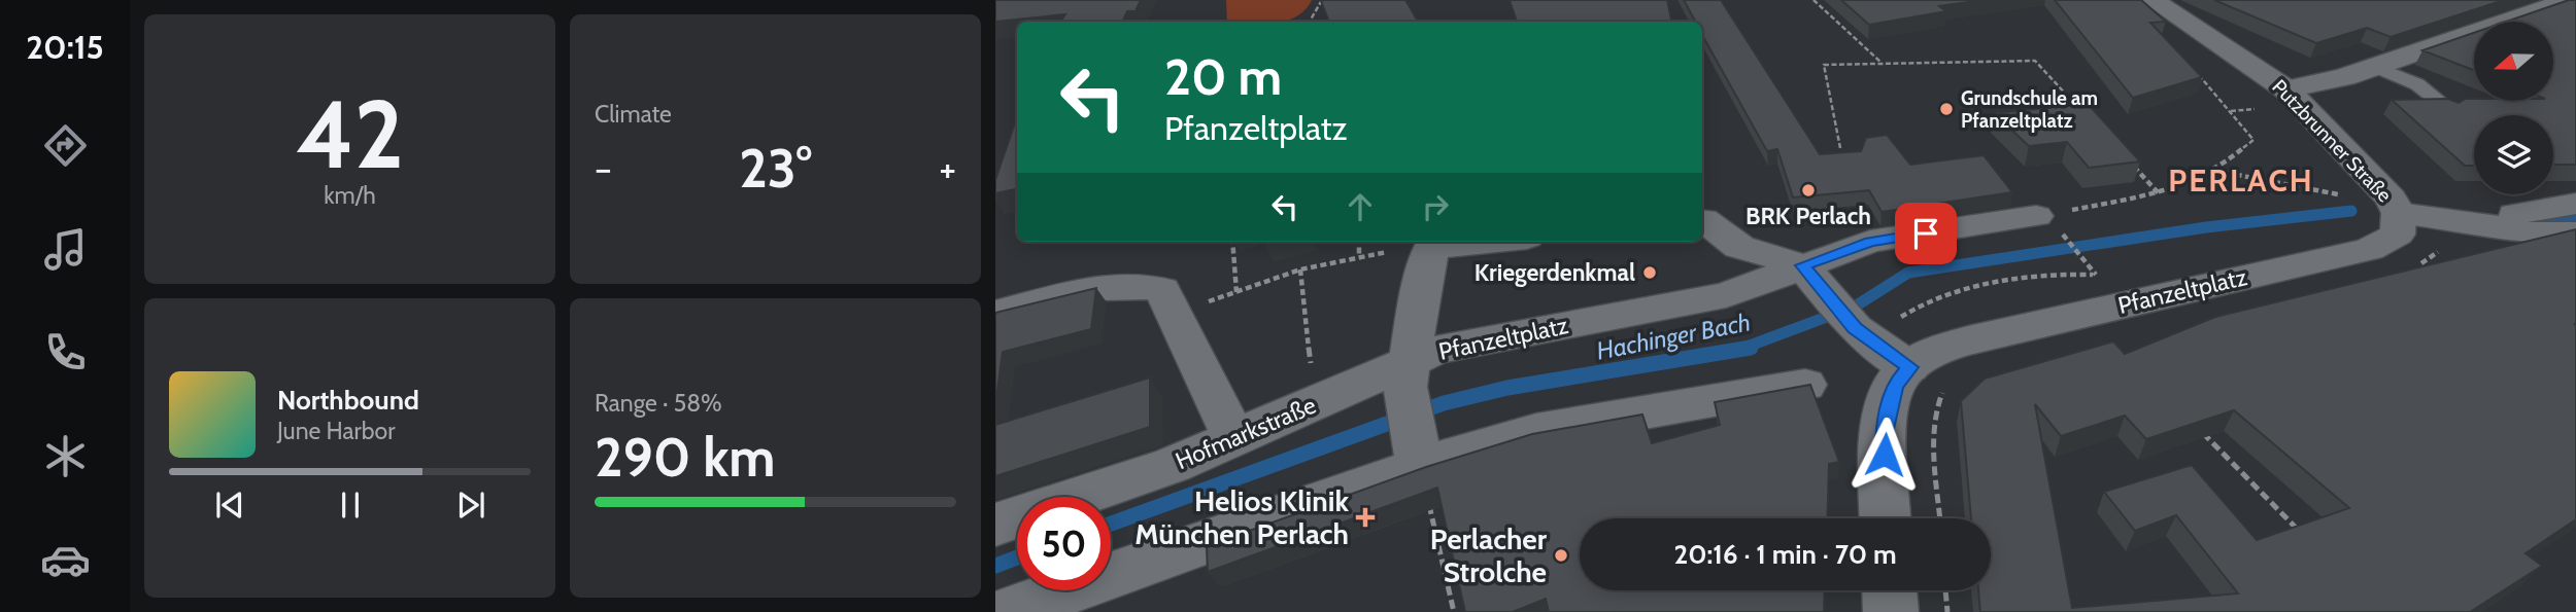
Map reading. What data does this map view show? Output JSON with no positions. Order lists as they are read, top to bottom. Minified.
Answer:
{"streets":{"street":["Putzbrunner Straße","Pfanzeltplatz","Hofmarkstraße"]},"crossings":[["Putzbrunner Straße","Pfanzeltplatz"],["Pfanzeltplatz","Hofmarkstraße"]],"districts":["PERLACH"],"water":["Hachinger Bach"],"places":{"other":["Grundschule am Pfanzeltplatz","BRK Perlach","Kriegerdenkmal","Perlacher Strolche"],"health":["Helios Klinik München Perlach"]},"north":"left","page":{"tabs":"20:15","tile":[["42","km/h"],"Climate",["Range · 58%","290 km"]],"turn":["20 m","Pfanzeltplatz"],"heat":["−","23°","+"],"song":["Northbound","June Harbor"],"limit":"50","trip":"20:16 · 1 min · 70 m"}}
